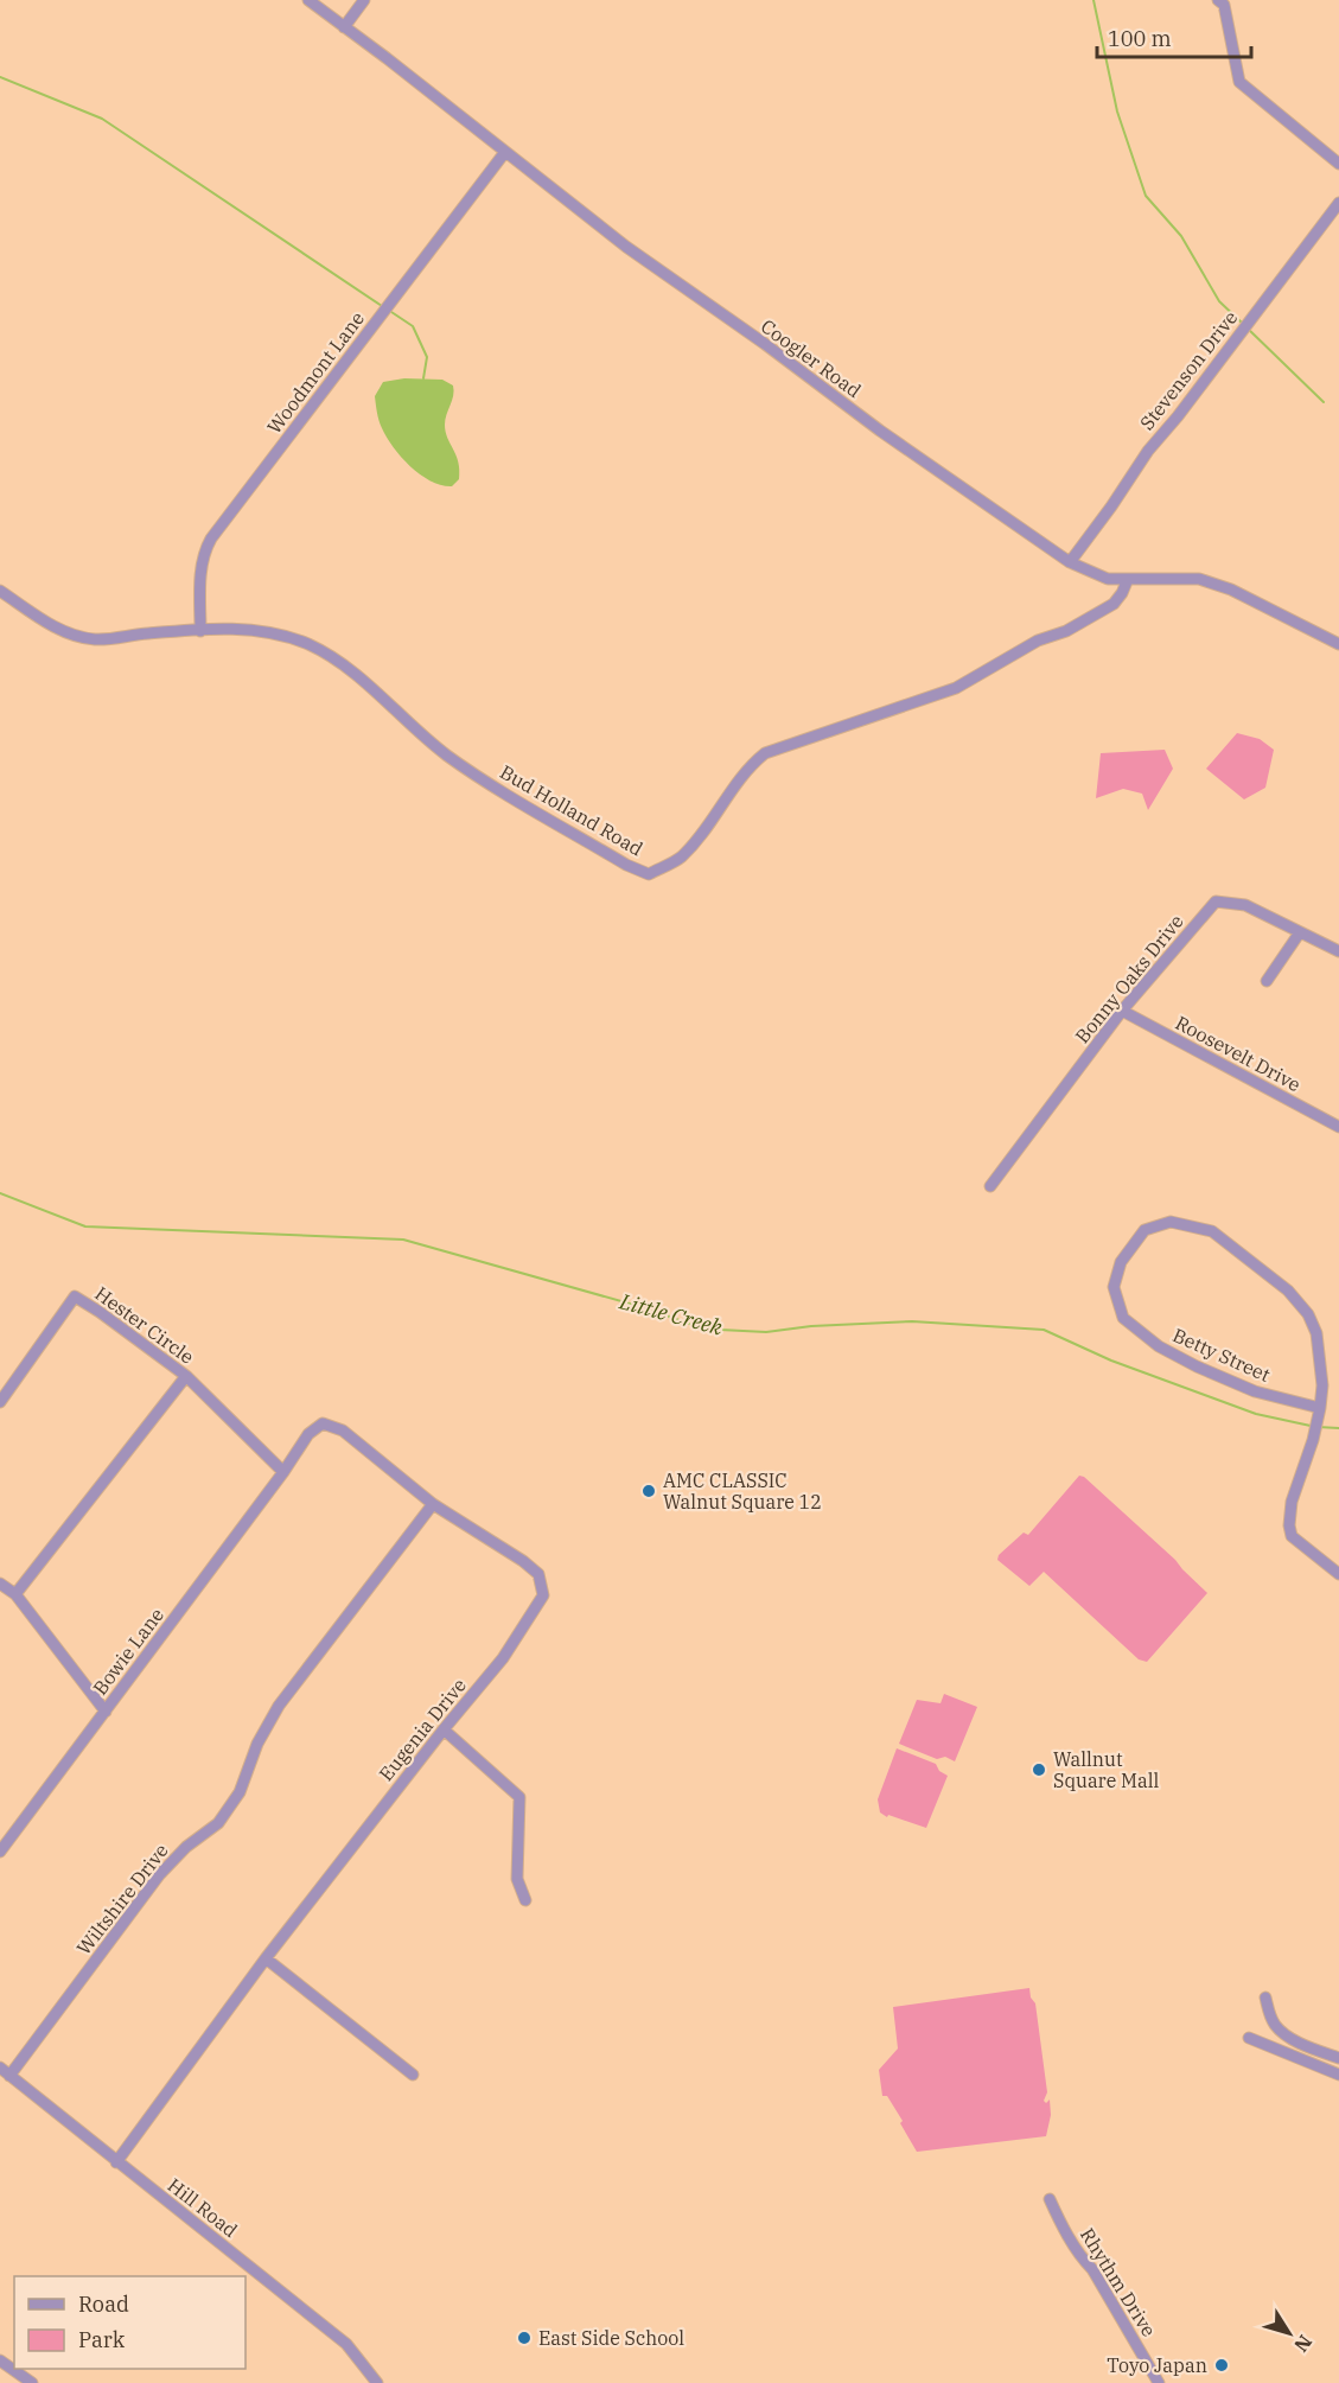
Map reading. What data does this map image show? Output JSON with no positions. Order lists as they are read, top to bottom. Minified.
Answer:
{"streets":{"street":["Coogler Road","Stevenson Drive","Woodmont Lane","Bud Holland Road","Bonny Oaks Drive","Roosevelt Drive","Hester Circle","Betty Street","Bowie Lane","Eugenia Drive","Wiltshire Drive","Hill Road","Rhythm Drive"]},"crossings":[["Coogler Road","Stevenson Drive"],["Coogler Road","Woodmont Lane"],["Coogler Road","Bud Holland Road"],["Woodmont Lane","Bud Holland Road"],["Bonny Oaks Drive","Roosevelt Drive"],["Hester Circle","Bowie Lane"],["Hester Circle","Eugenia Drive"],["Bowie Lane","Eugenia Drive"],["Eugenia Drive","Wiltshire Drive"],["Eugenia Drive","Hill Road"],["Wiltshire Drive","Hill Road"]],"water":["Little Creek"],"places":["AMC CLASSIC Walnut Square 12","Wallnut Square Mall","East Side School","Toyo Japan"],"legend":["Road","Park"],"scale_bar":"100 m","north":"bottom right"}
